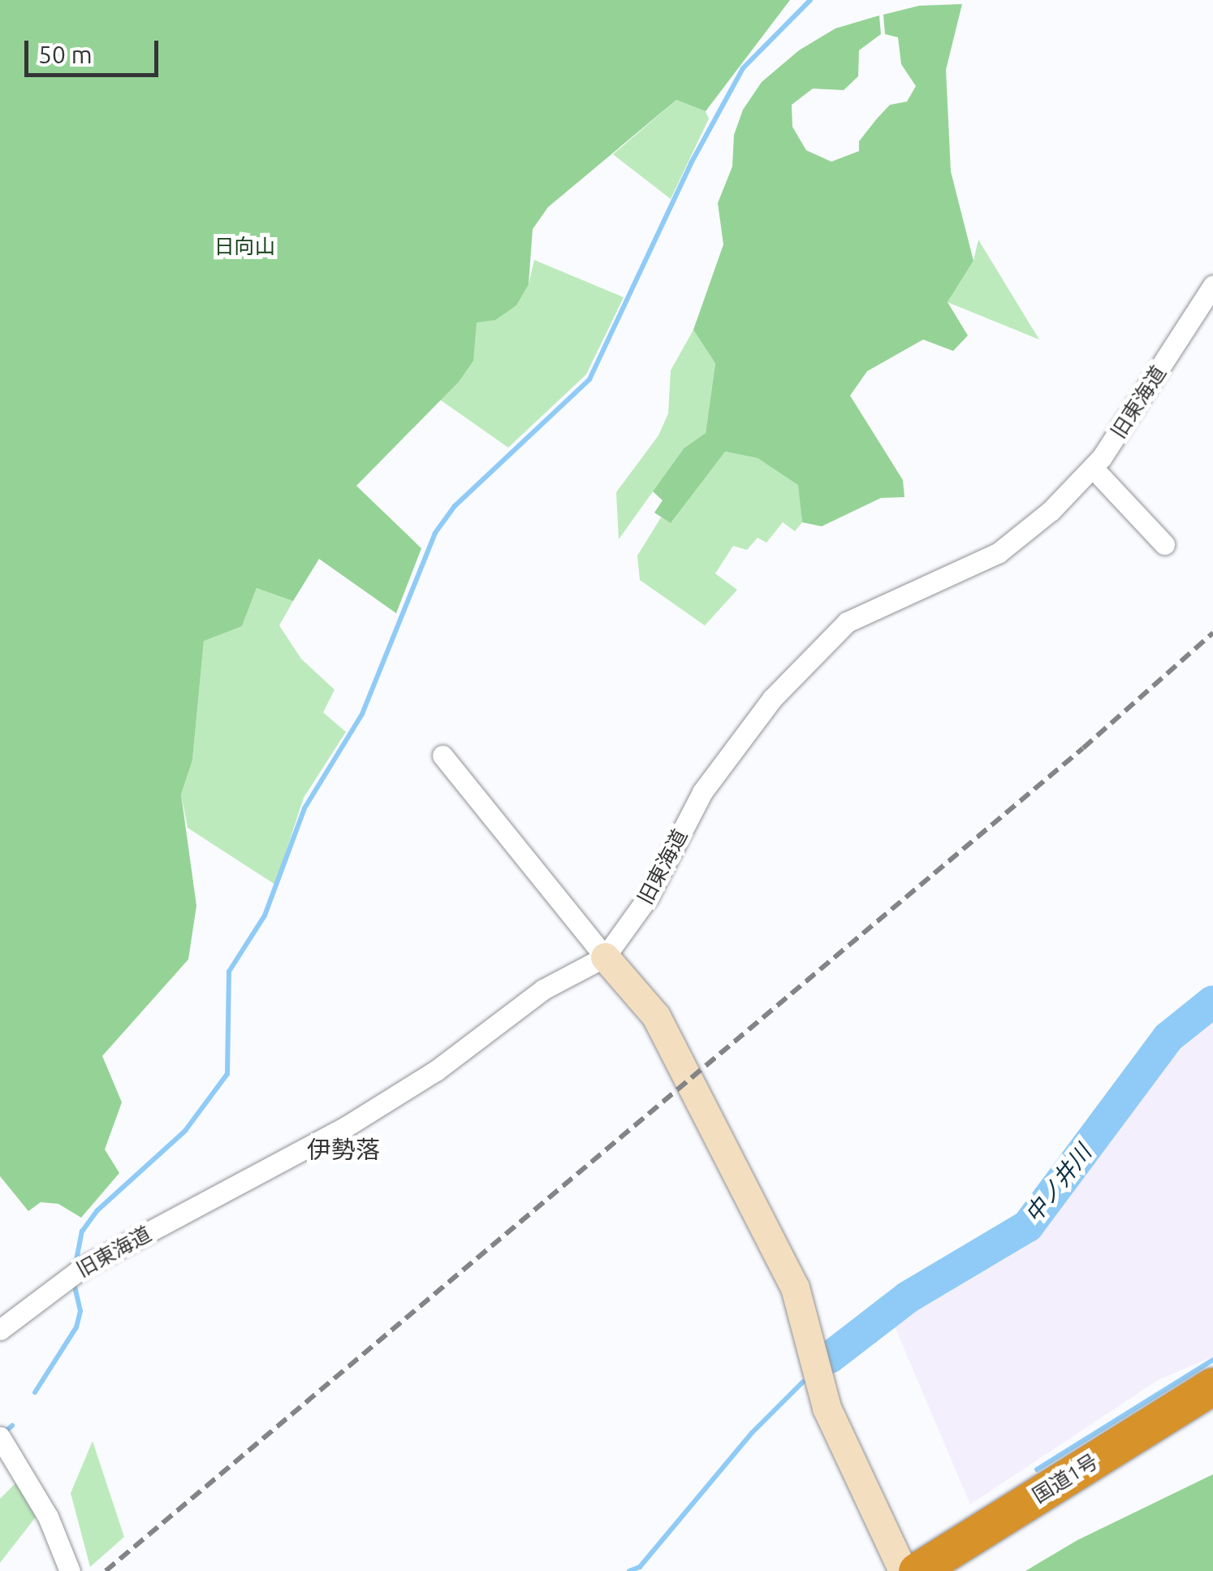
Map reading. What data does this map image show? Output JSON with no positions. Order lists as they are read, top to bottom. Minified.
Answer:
{"streets":{"highway":["国道1号"],"street":["旧東海道"]},"districts":["伊勢落"],"water":["中ノ井川"],"parks":["日向山"],"scale_bar":"50 m"}
